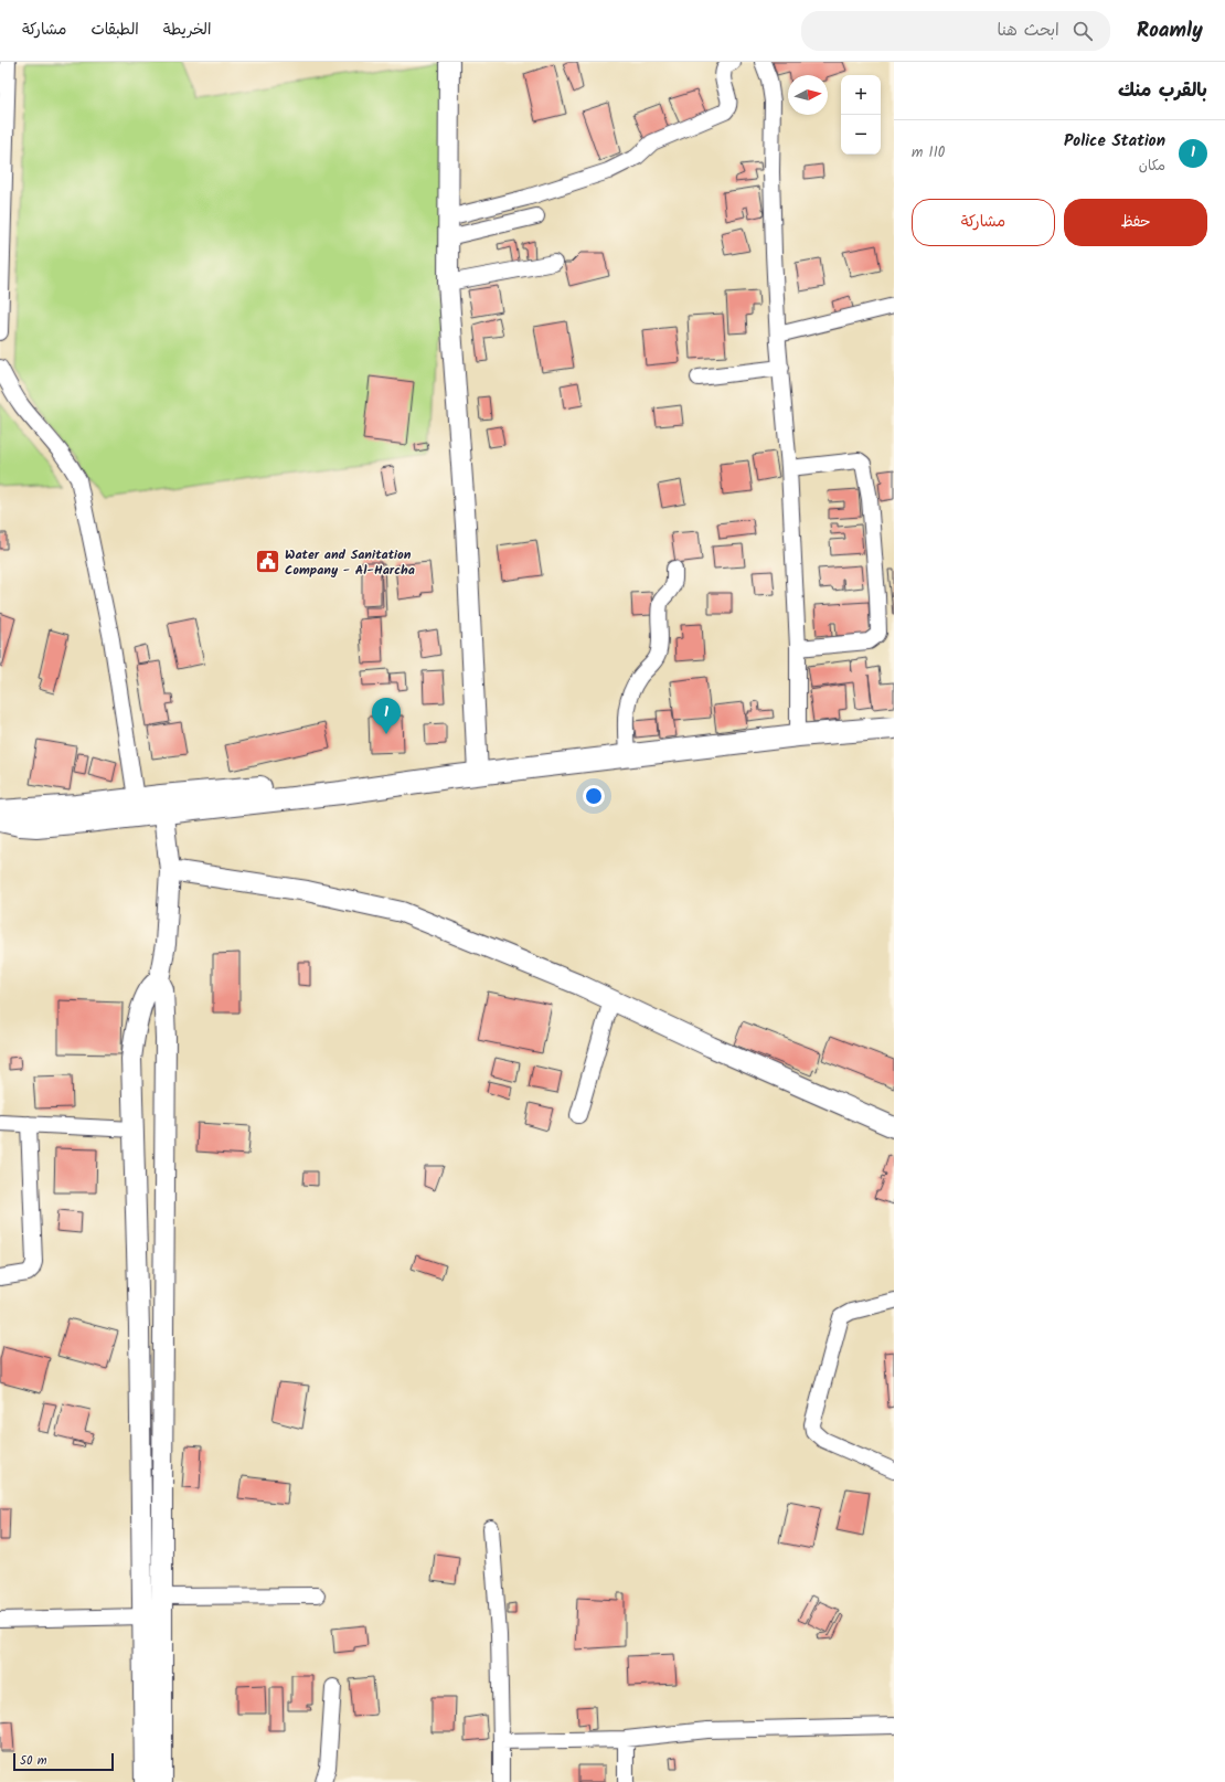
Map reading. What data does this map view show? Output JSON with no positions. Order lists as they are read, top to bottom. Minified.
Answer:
{"places":{"public building":["Water and Sanitation Company - Al-Harcha"]},"scale_bar":"50 m","north":"right","page":{"header":"Roamly","search":"ابحث هنا","nav":["الخريطة","الطبقات","مشاركة"],"heading":"بالقرب منك","map_buttons":["+","−"],"list":[{"mark":"1","name":"Police Station","note":"مكان","value":"110 m"}],"buttons":["حفظ","مشاركة"],"pins":"1","scale":"50 m"}}
